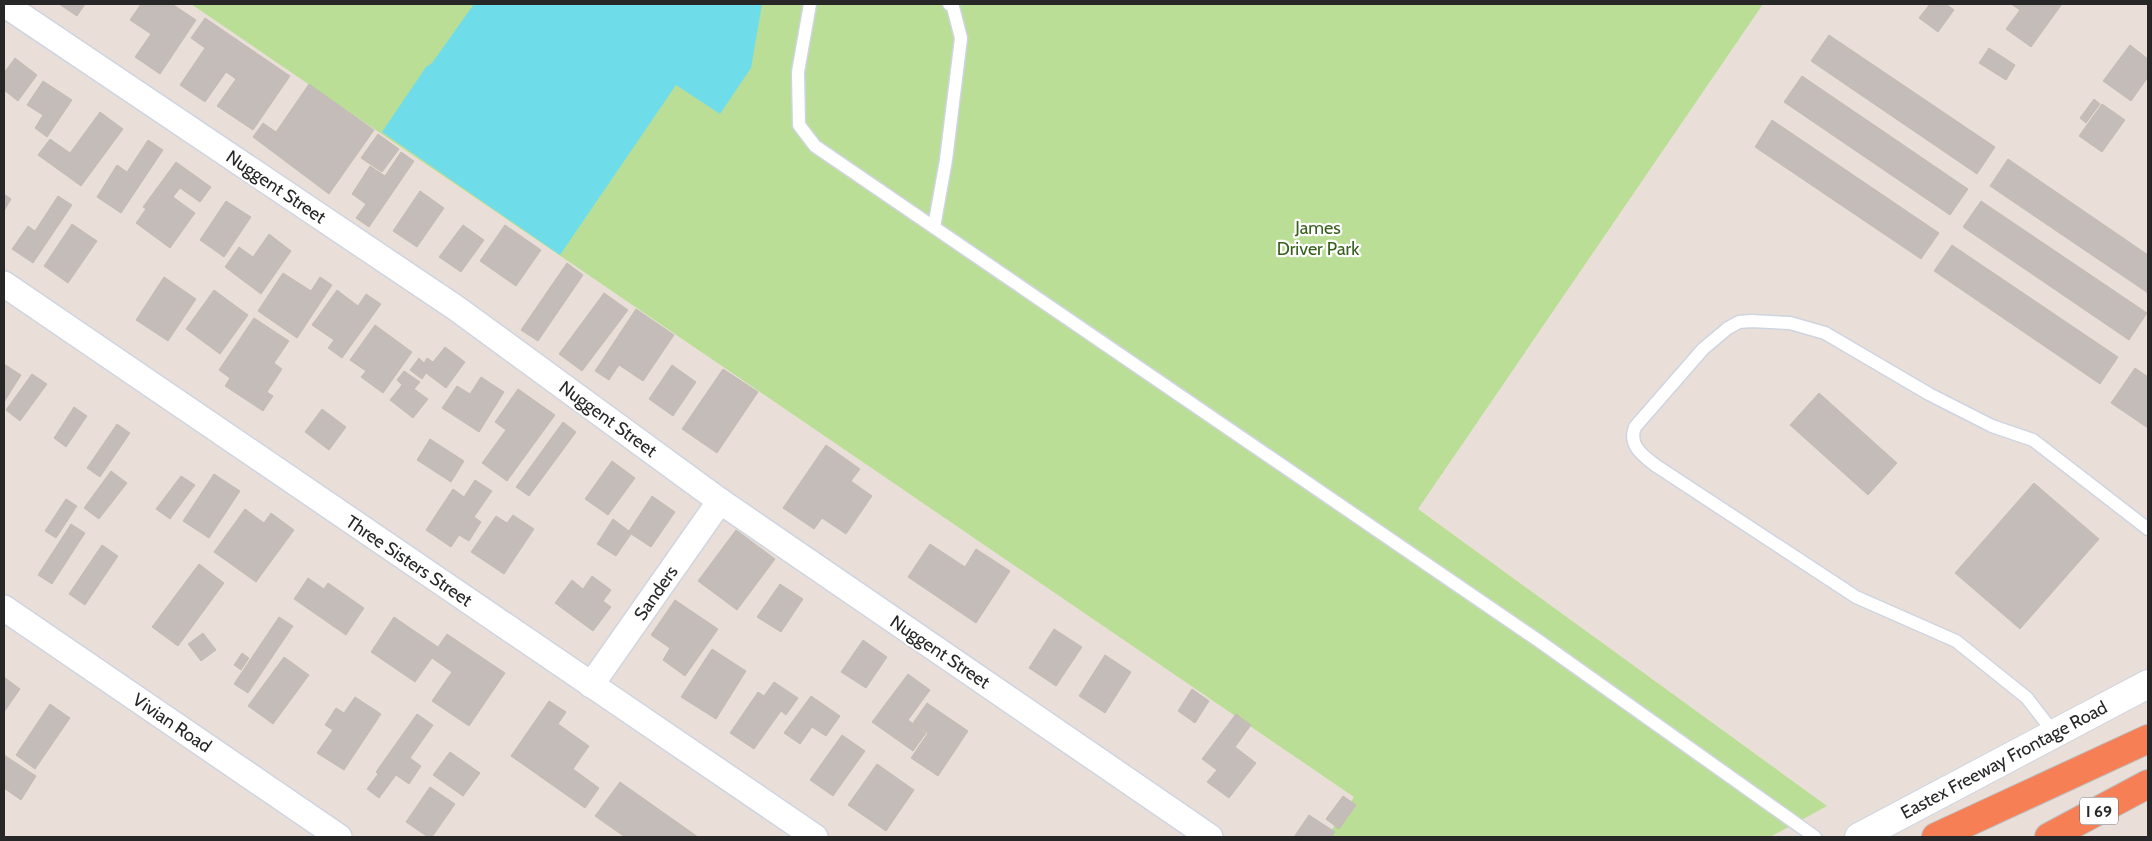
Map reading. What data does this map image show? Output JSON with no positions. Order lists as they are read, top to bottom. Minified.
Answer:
{"streets":{"highway":["I 69"],"main road":["Eastex Freeway Frontage Road"],"street":["Nuggent Street","Three Sisters Street","Sanders","Vivian Road"]},"crossings":[["Nuggent Street","Sanders"],["Three Sisters Street","Sanders"]],"parks":["James Driver Park"]}
